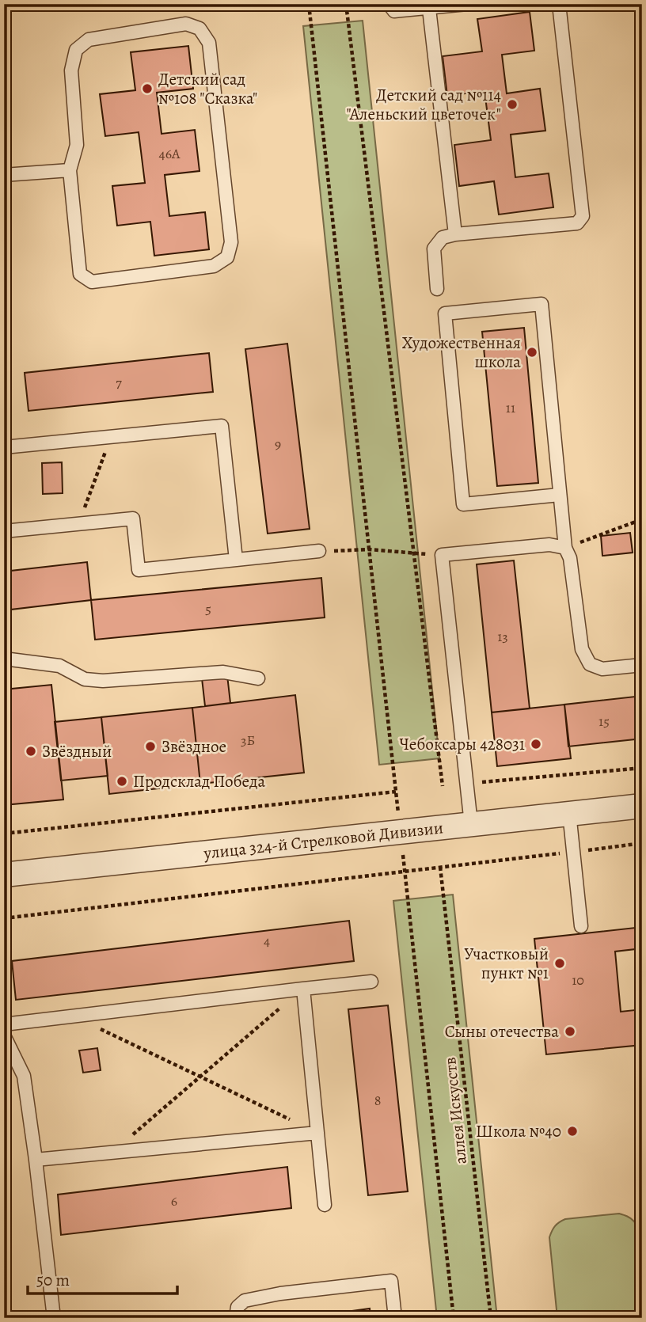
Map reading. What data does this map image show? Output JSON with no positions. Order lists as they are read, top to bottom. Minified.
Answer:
{"streets":{"street":["улица 324-й Стрелковой Дивизии"],"path":["аллея Искусств"]},"places":["Детский сад №108 \"Сказка\"","Детский сад №114 \"Аленьский цветочек\"","Художественная школа","Чебоксары 428031","Звёздное","Звёздный","Продсклад Победа","Участковый пункт №1","Сыны отечества","Школа №40"],"house_numbers":["46А","7","11","9","5","13","15","3Б","4","10","8","6"],"scale_bar":"50 m"}
